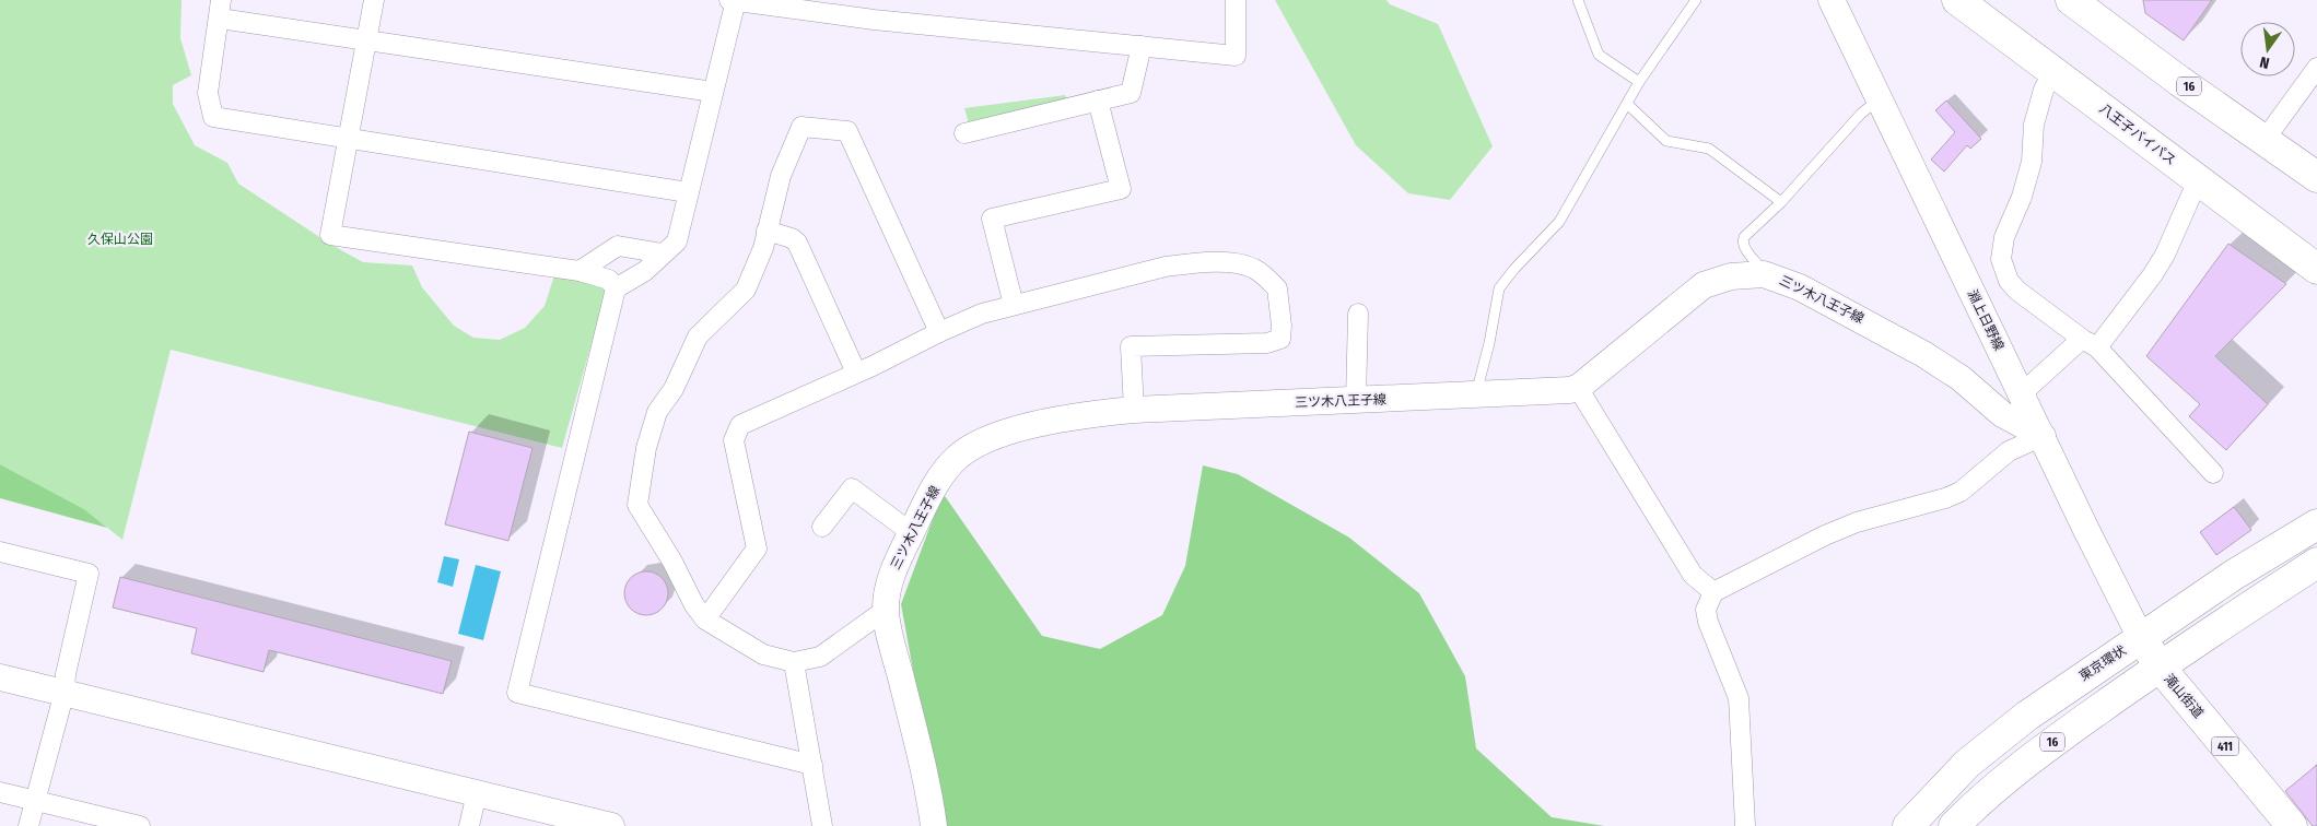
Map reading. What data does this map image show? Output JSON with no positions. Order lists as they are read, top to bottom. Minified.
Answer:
{"streets":{"highway":["16","八王子バイパス","東京環状","滝山街道","411"],"main road":["三ツ木八王子線","淵上日野線"]},"crossings":[["16","滝山街道"],["三ツ木八王子線","淵上日野線"],["淵上日野線","東京環状"],["淵上日野線","滝山街道"],["東京環状","滝山街道"]],"parks":["久保山公園"],"north":"bottom"}
